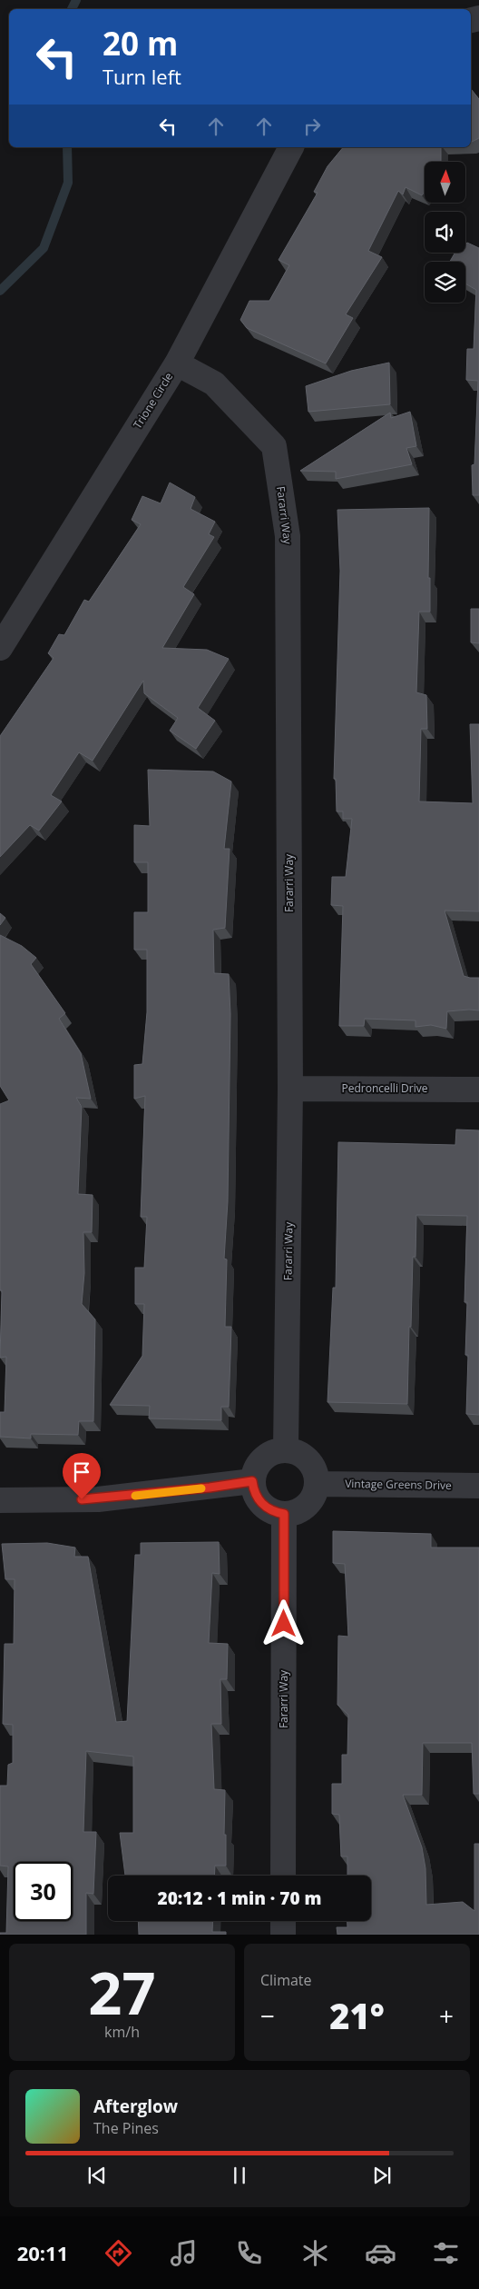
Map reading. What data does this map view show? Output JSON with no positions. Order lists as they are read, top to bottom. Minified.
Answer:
{"streets":{"street":["Trione Circle","Fararri Way","Pedroncelli Drive","Vintage Greens Drive"]},"crossings":[["Trione Circle","Fararri Way"],["Fararri Way","Pedroncelli Drive"],["Fararri Way","Vintage Greens Drive"]],"north":"top","page":{"turn":["20 m","Turn left"],"limit":"30","trip":"20:12 · 1 min · 70 m","tile":[["27","km/h"],"Climate"],"heat":["−","21°","+"],"song":["Afterglow","The Pines"],"tabs":"20:11"}}
